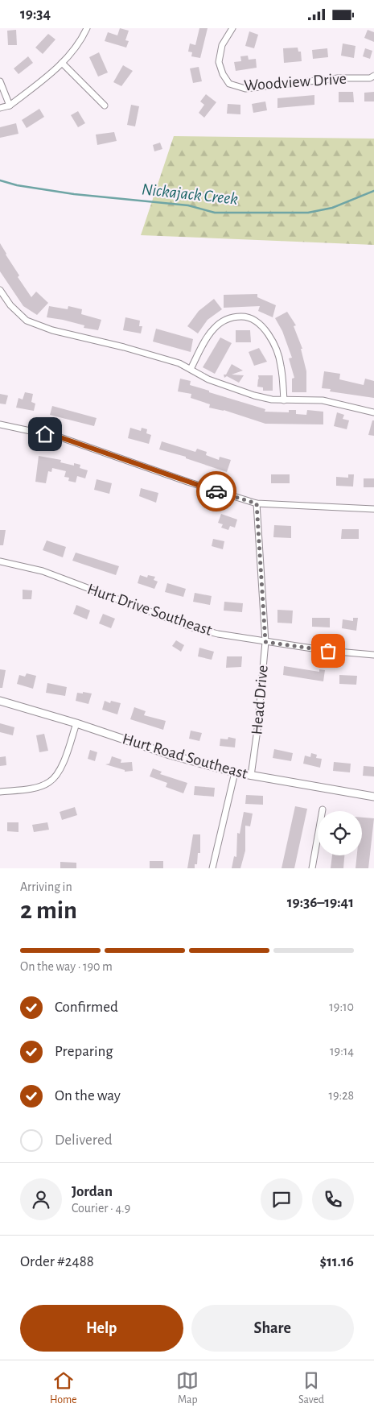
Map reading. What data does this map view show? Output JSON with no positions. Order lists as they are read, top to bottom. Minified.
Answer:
{"streets":{"street":["Woodview Drive","Hurt Drive Southeast","Head Drive","Hurt Road Southeast"]},"crossings":[["Hurt Drive Southeast","Head Drive"],["Head Drive","Hurt Road Southeast"]],"water":["Nickajack Creek"],"page":{"status":"19:34","heading":["2 min","Arriving in","19:36–19:41"],"panel":["Jordan","Courier · 4.9","Order #2488","$11.16"],"bar":"On the way · 190 m","list":[["Confirmed","19:10"],["Preparing","19:14"],["On the way","19:28"],"Delivered"],"buttons":["Help","Share"],"tabs":["Home","Map","Saved"]}}
